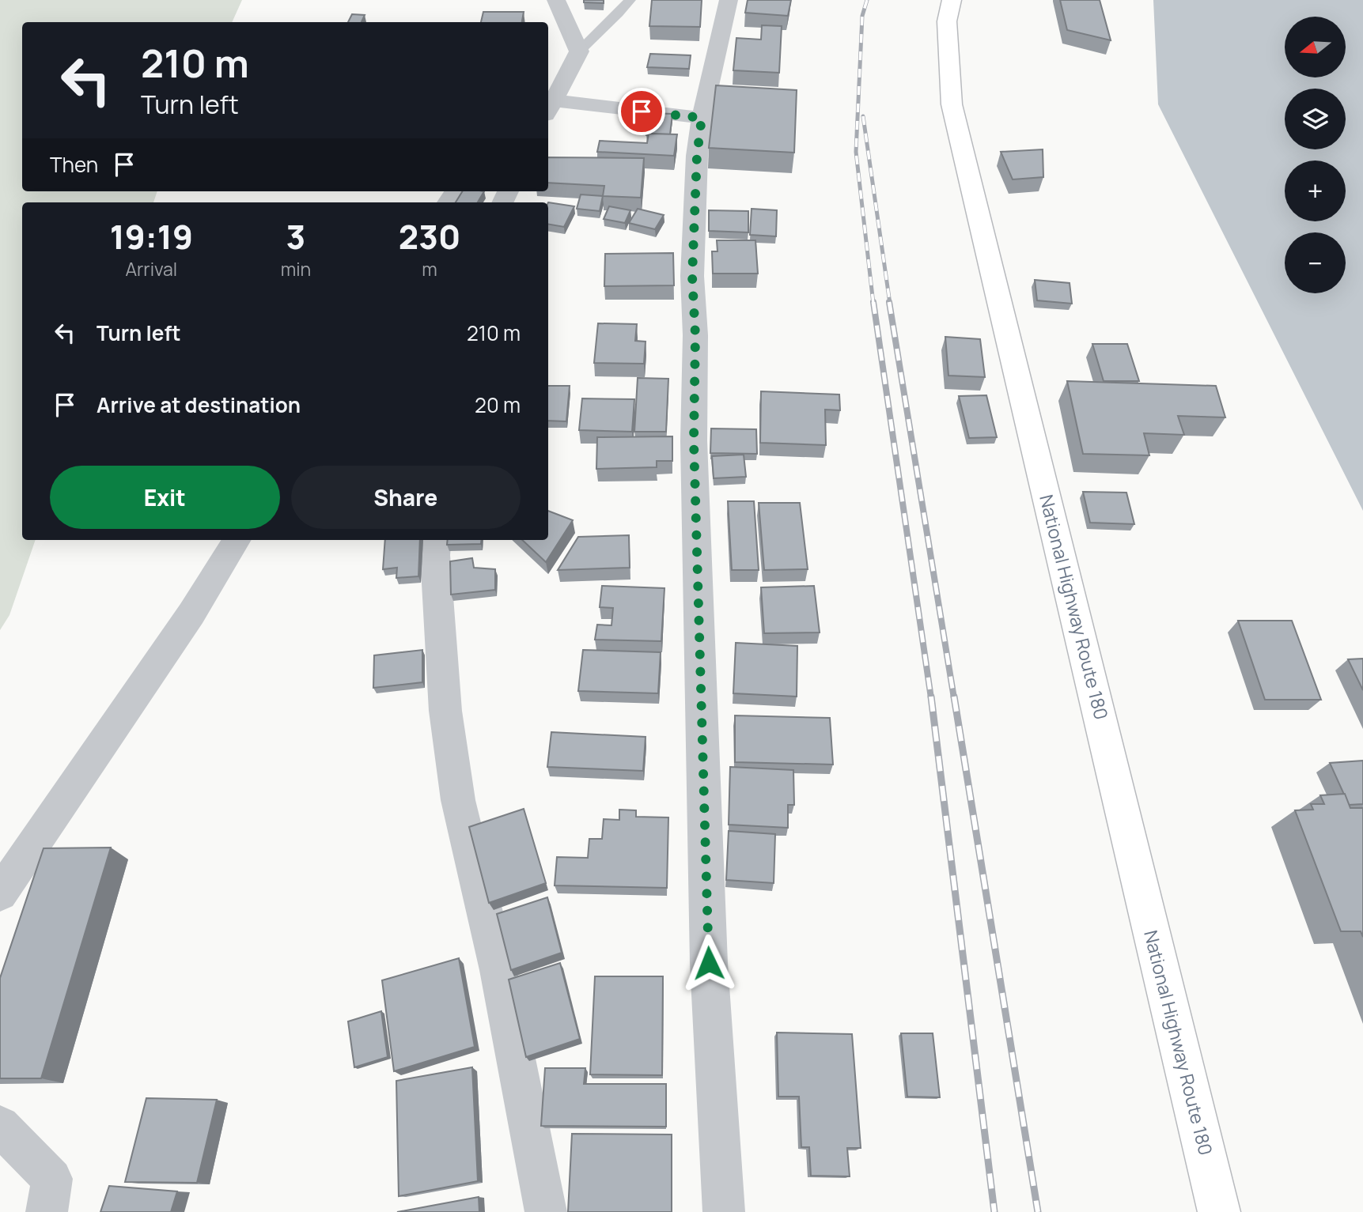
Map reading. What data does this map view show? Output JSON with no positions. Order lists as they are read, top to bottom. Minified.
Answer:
{"streets":{"highway":["National Highway Route 180"]},"north":"left","page":{"map_buttons":["+","−"],"turn":["210 m","Turn left"],"then":"Then","eta":["19:19","Arrival","3","min","230","m"],"list":[{"name":"Turn left","value":"210 m"},{"name":"Arrive at destination","value":"20 m"}],"buttons":["Exit","Share"]}}
